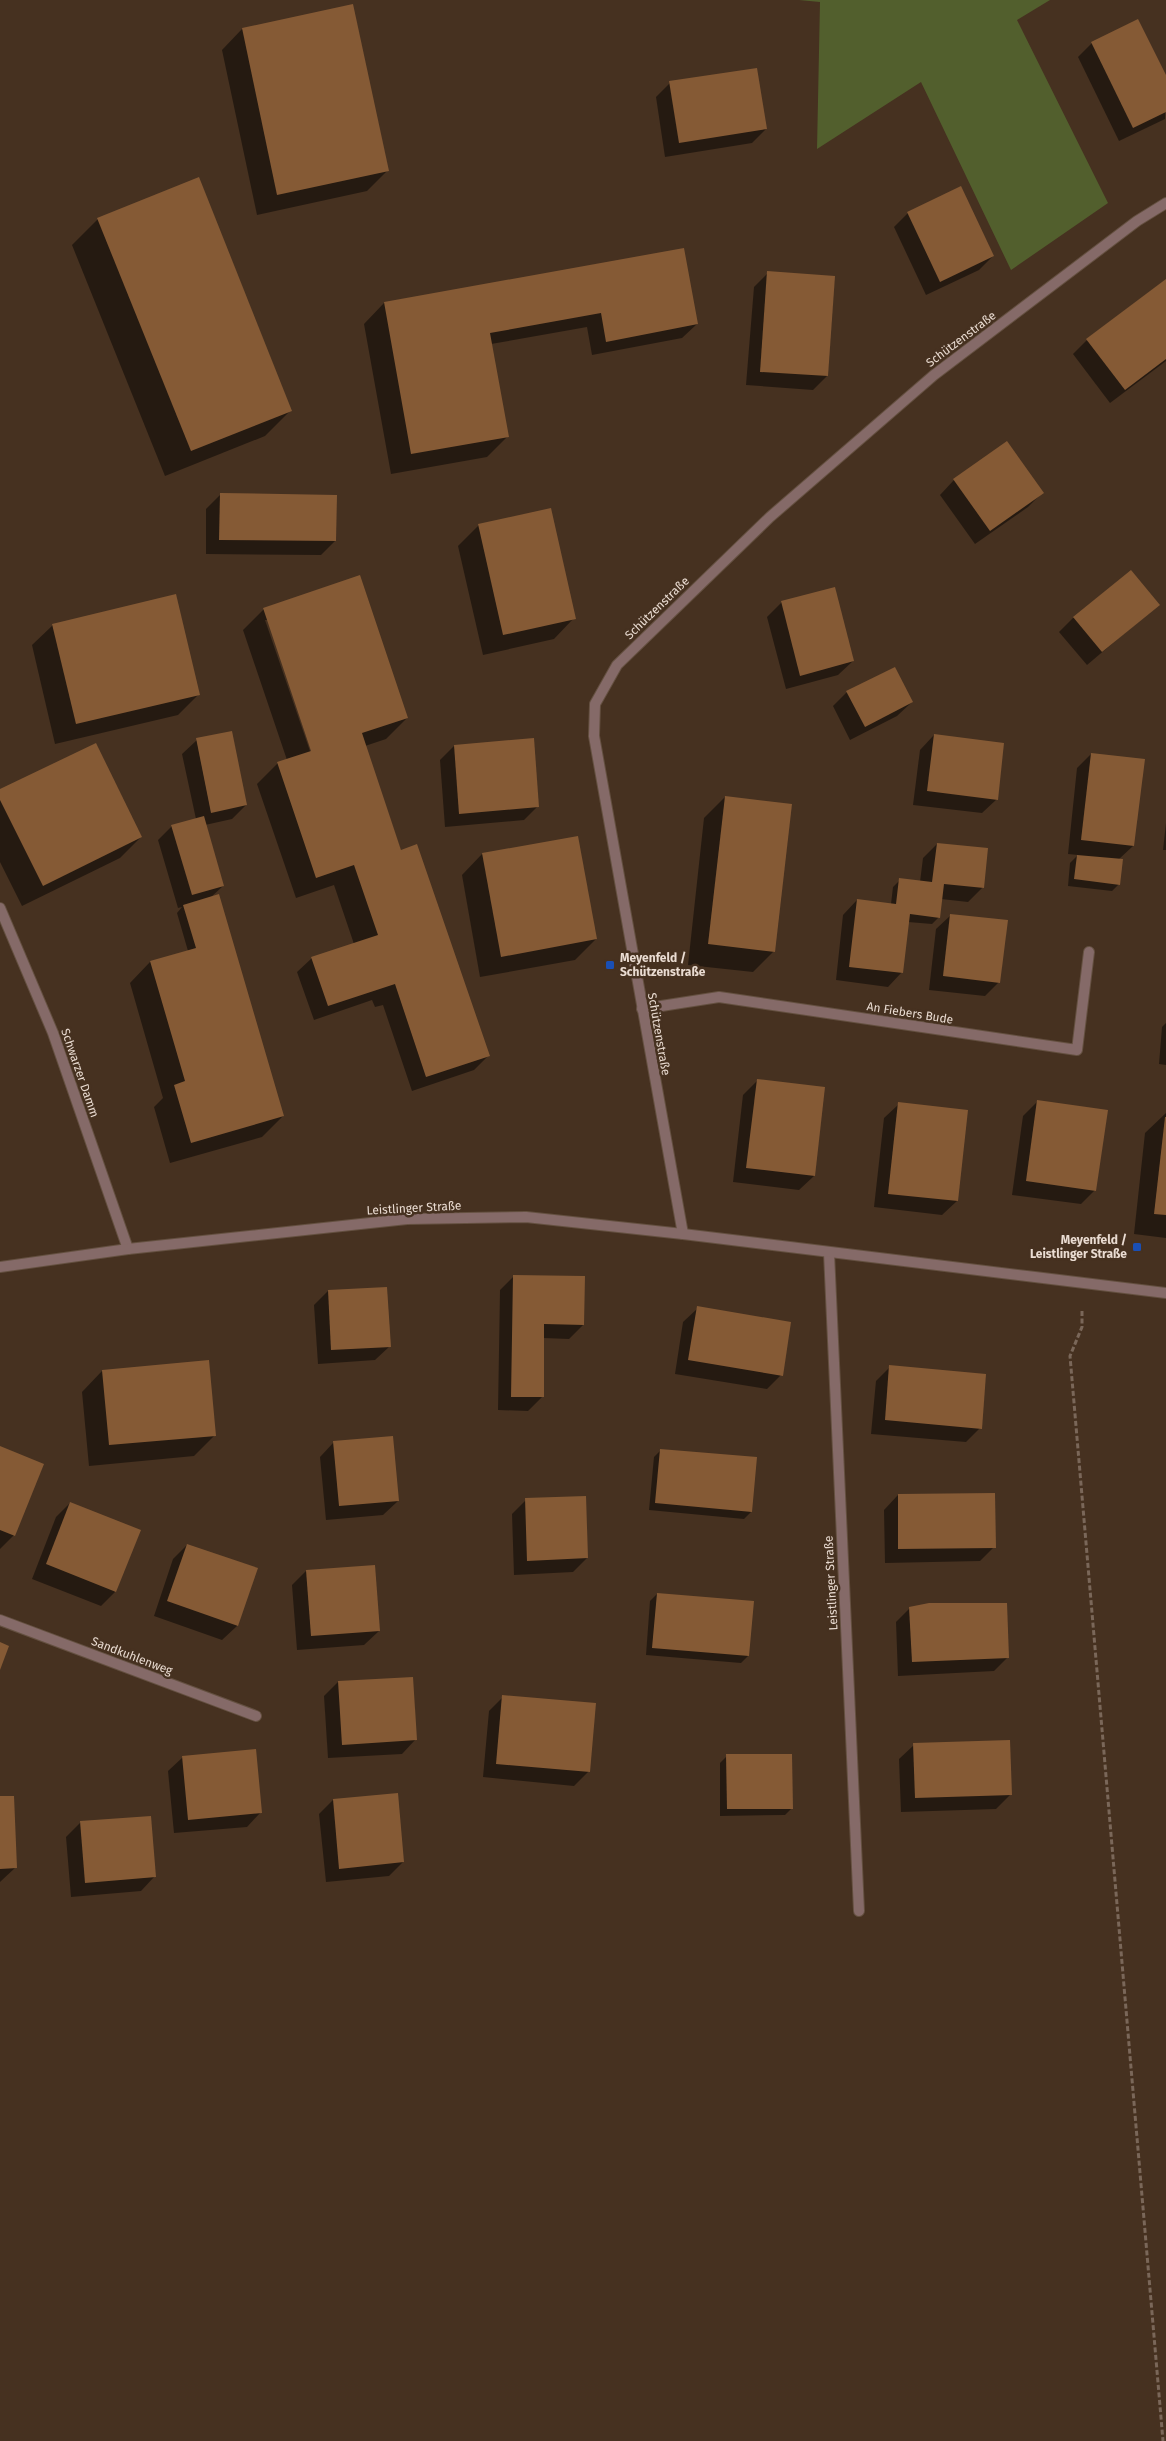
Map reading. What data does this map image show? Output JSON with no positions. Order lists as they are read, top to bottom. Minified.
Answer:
{"streets":{"street":["Schützenstraße","An Fiebers Bude","Schwarzer Damm","Leistlinger Straße","Sandkuhlenweg"]},"crossings":[["Schützenstraße","An Fiebers Bude"],["Schützenstraße","Leistlinger Straße"],["Schwarzer Damm","Leistlinger Straße"]],"places":{"transit":["Meyenfeld / Schützenstraße","Meyenfeld / Leistlinger Straße"]}}
